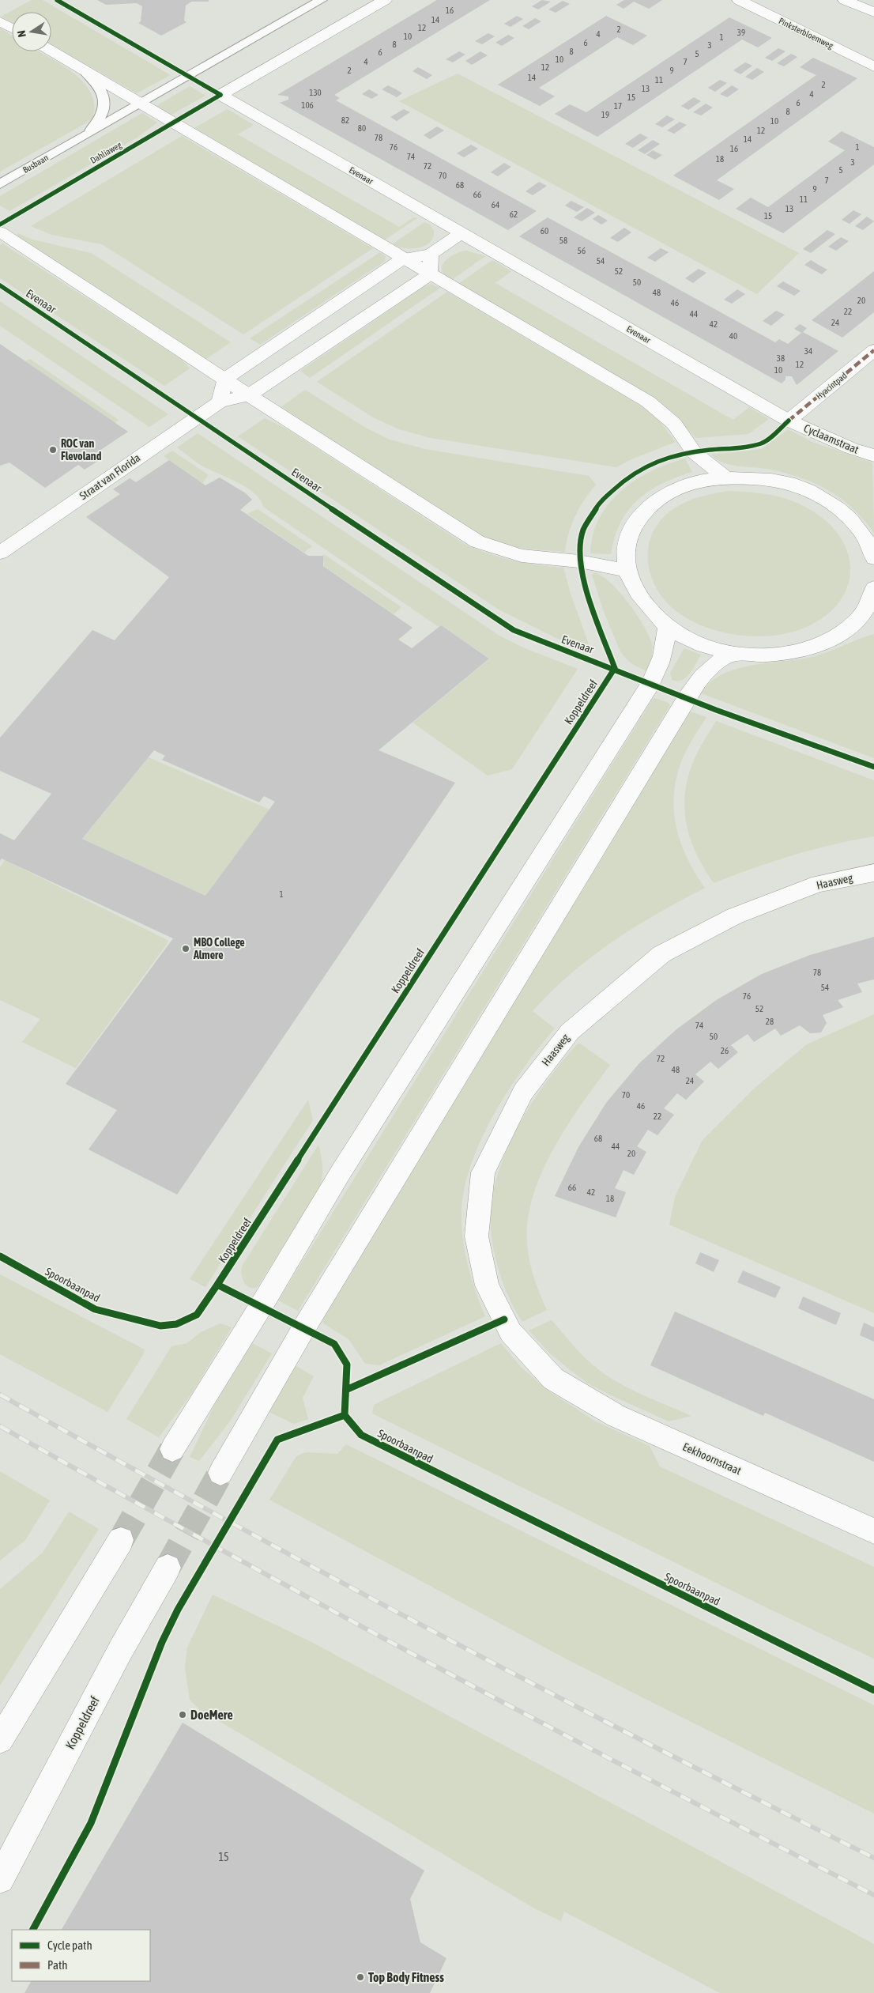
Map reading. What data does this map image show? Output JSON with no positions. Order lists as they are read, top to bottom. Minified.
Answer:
{"streets":{"main road":["Pinksterbloemweg","Evenaar","Hyacintpad","Cyclaamstraat","Straat van Florida","Koppeldreef","Haasweg","Eekhoornstraat"],"lane":["Busbaan"],"cycle path":["Dahliaweg","Spoorbaanpad"]},"crossings":[["Evenaar","Hyacintpad"],["Evenaar","Cyclaamstraat"],["Hyacintpad","Cyclaamstraat"],["Haasweg","Eekhoornstraat"]],"places":["ROC van Flevoland","MBO College Almere","DoeMere","Top Body Fitness"],"house_numbers":["16","14","12","2","39","4","10","1","6","8","3","8","6","5","10","4","7","12","2","9","14","11","2","13","130","4","15","6","106","17","8","19","82","10","80","12","78","14","76","1","16","74","18","3","72","5","70","7","68","9","66","11","64","13","62","15","60","58","56","54","52","50","48","20","46","22","44","24","42","40","34","38","12","10","1","78","54","76","52","28","74","50","26","72","48","24","70","46","22","68","44","20","66","42","18","15"],"legend":["Cycle path","Path"],"north":"left"}
